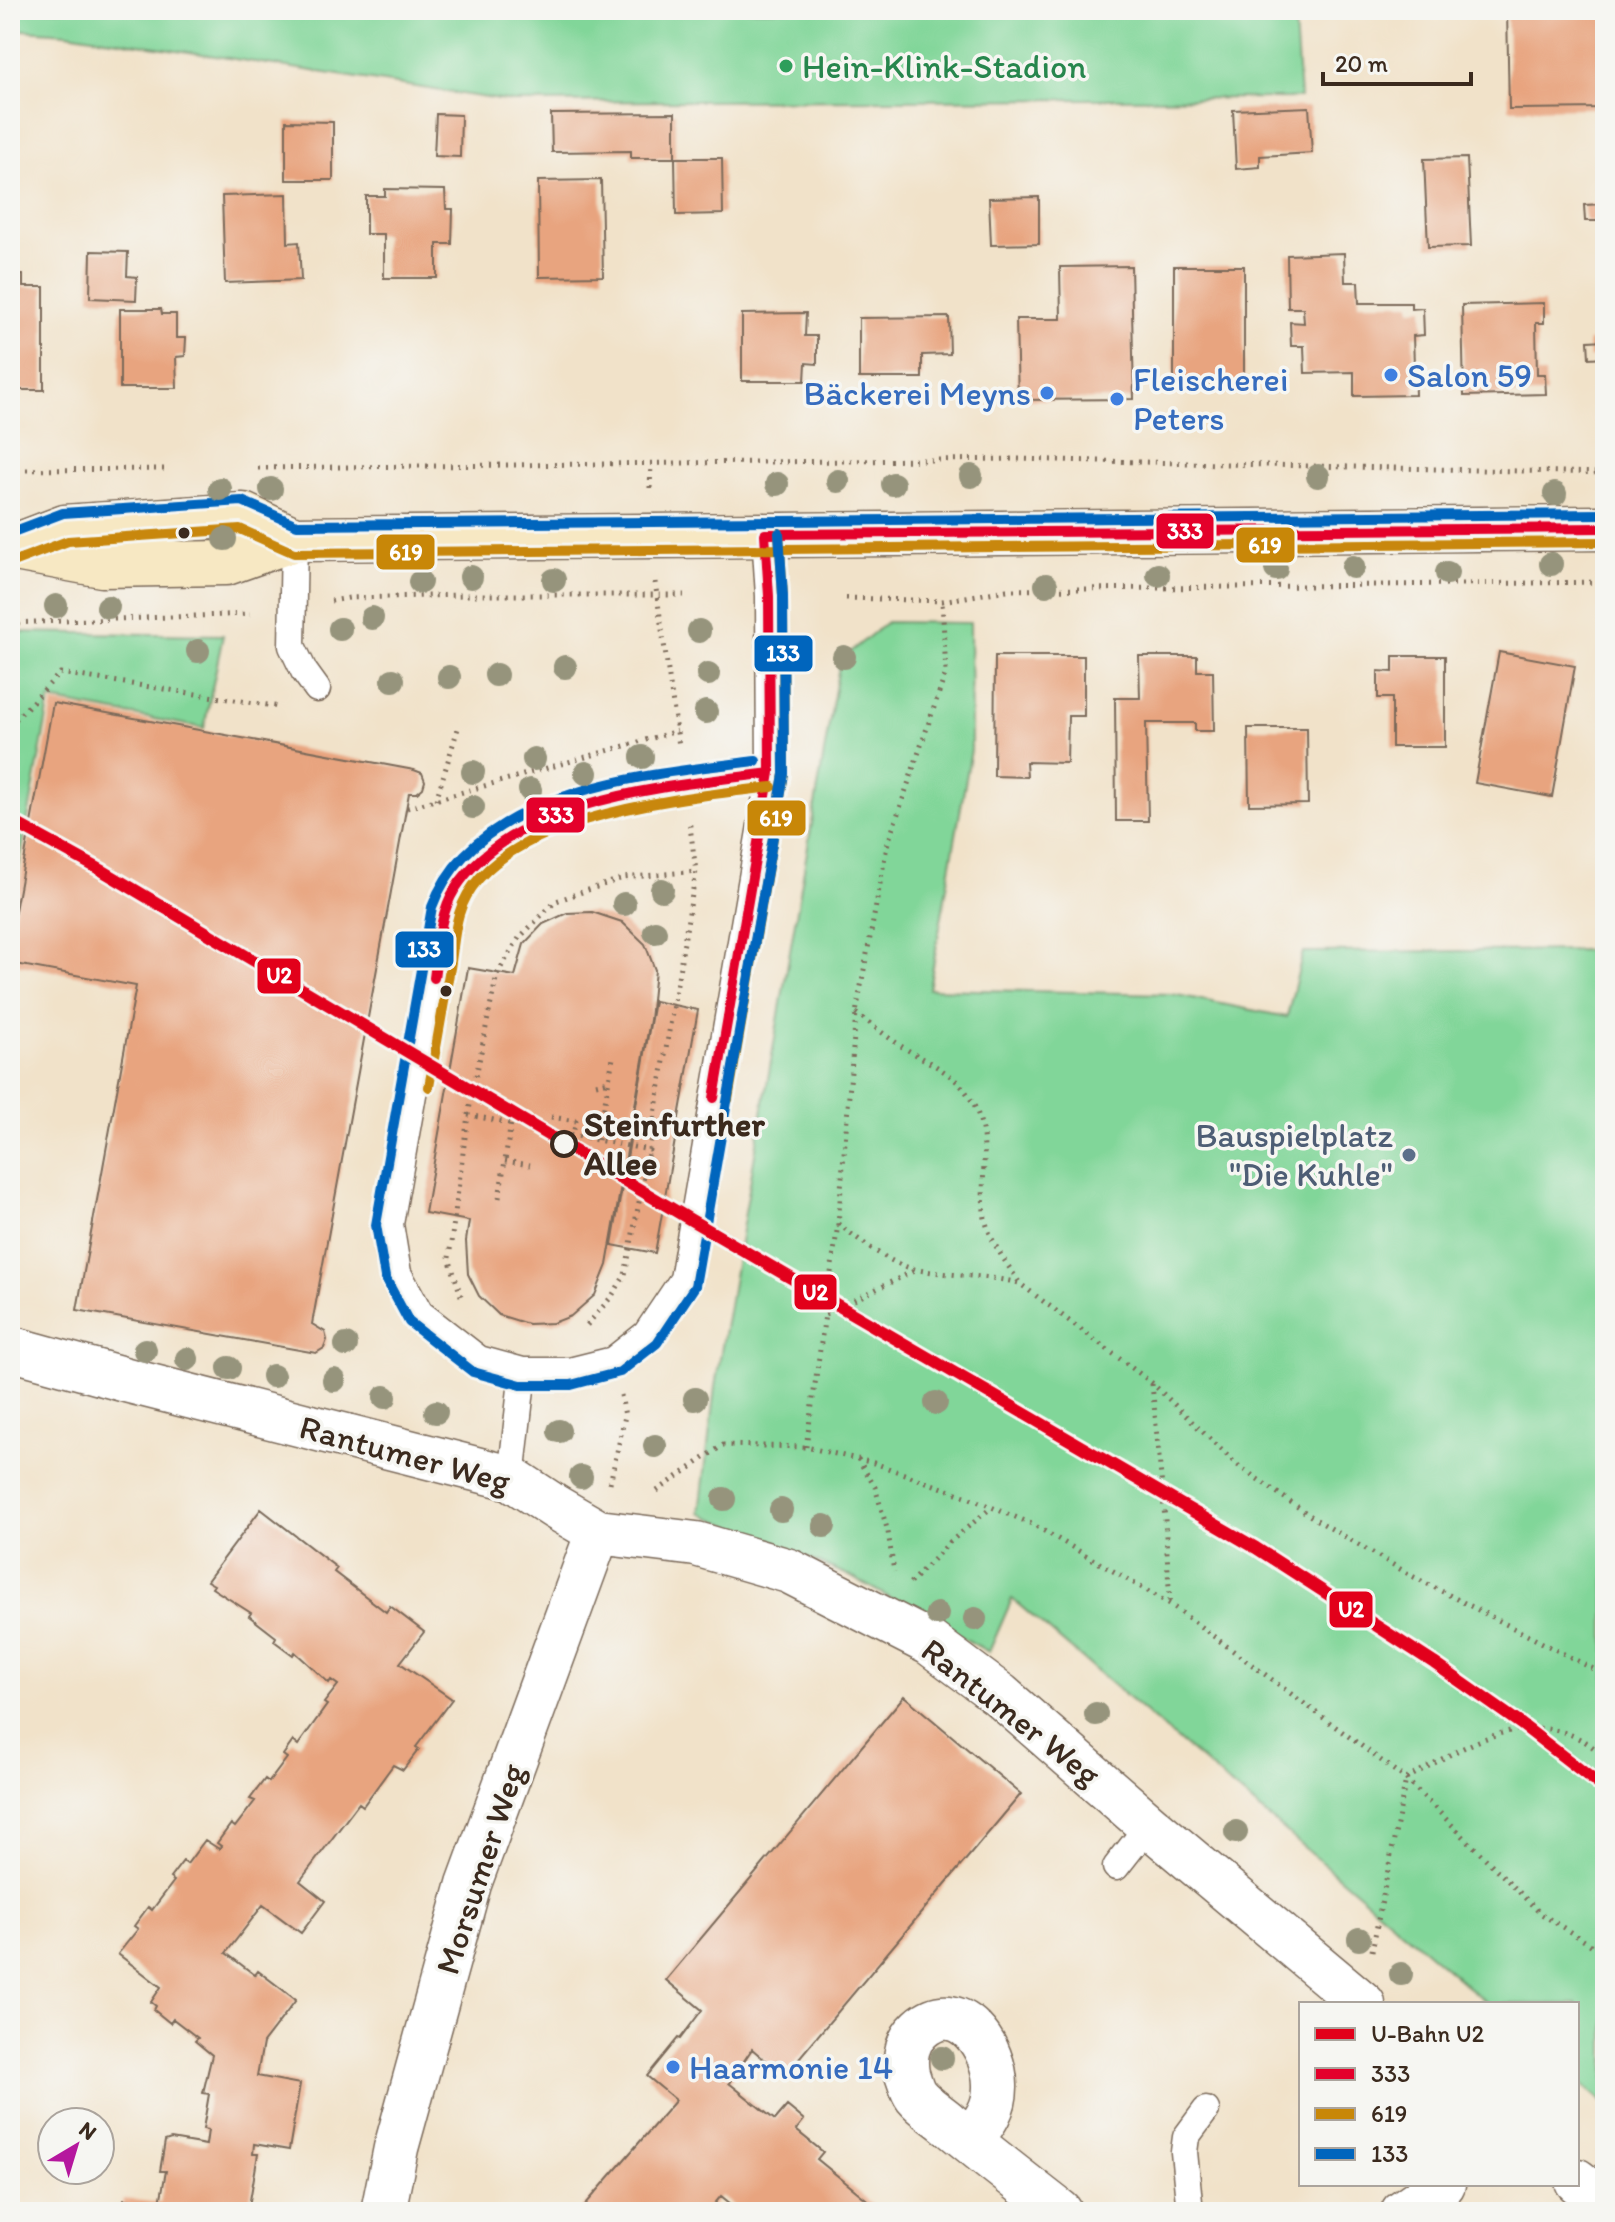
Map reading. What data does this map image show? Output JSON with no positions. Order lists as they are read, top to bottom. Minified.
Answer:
{"streets":{"street":["Rantumer Weg","Morsumer Weg"]},"crossings":[["Rantumer Weg","Morsumer Weg"]],"places":["Hein-Klink-Stadion","Salon 59","Bäckerei Meyns","Fleischerei Peters","Steinfurther Allee","Bauspielplatz \"Die Kuhle\"","Haarmonie 14"],"lines":["transit line 133","transit line 333","transit line 619","metro line U2"],"legend":["U-Bahn U2","333","619","133"],"scale_bar":"20 m","north":"top right"}
